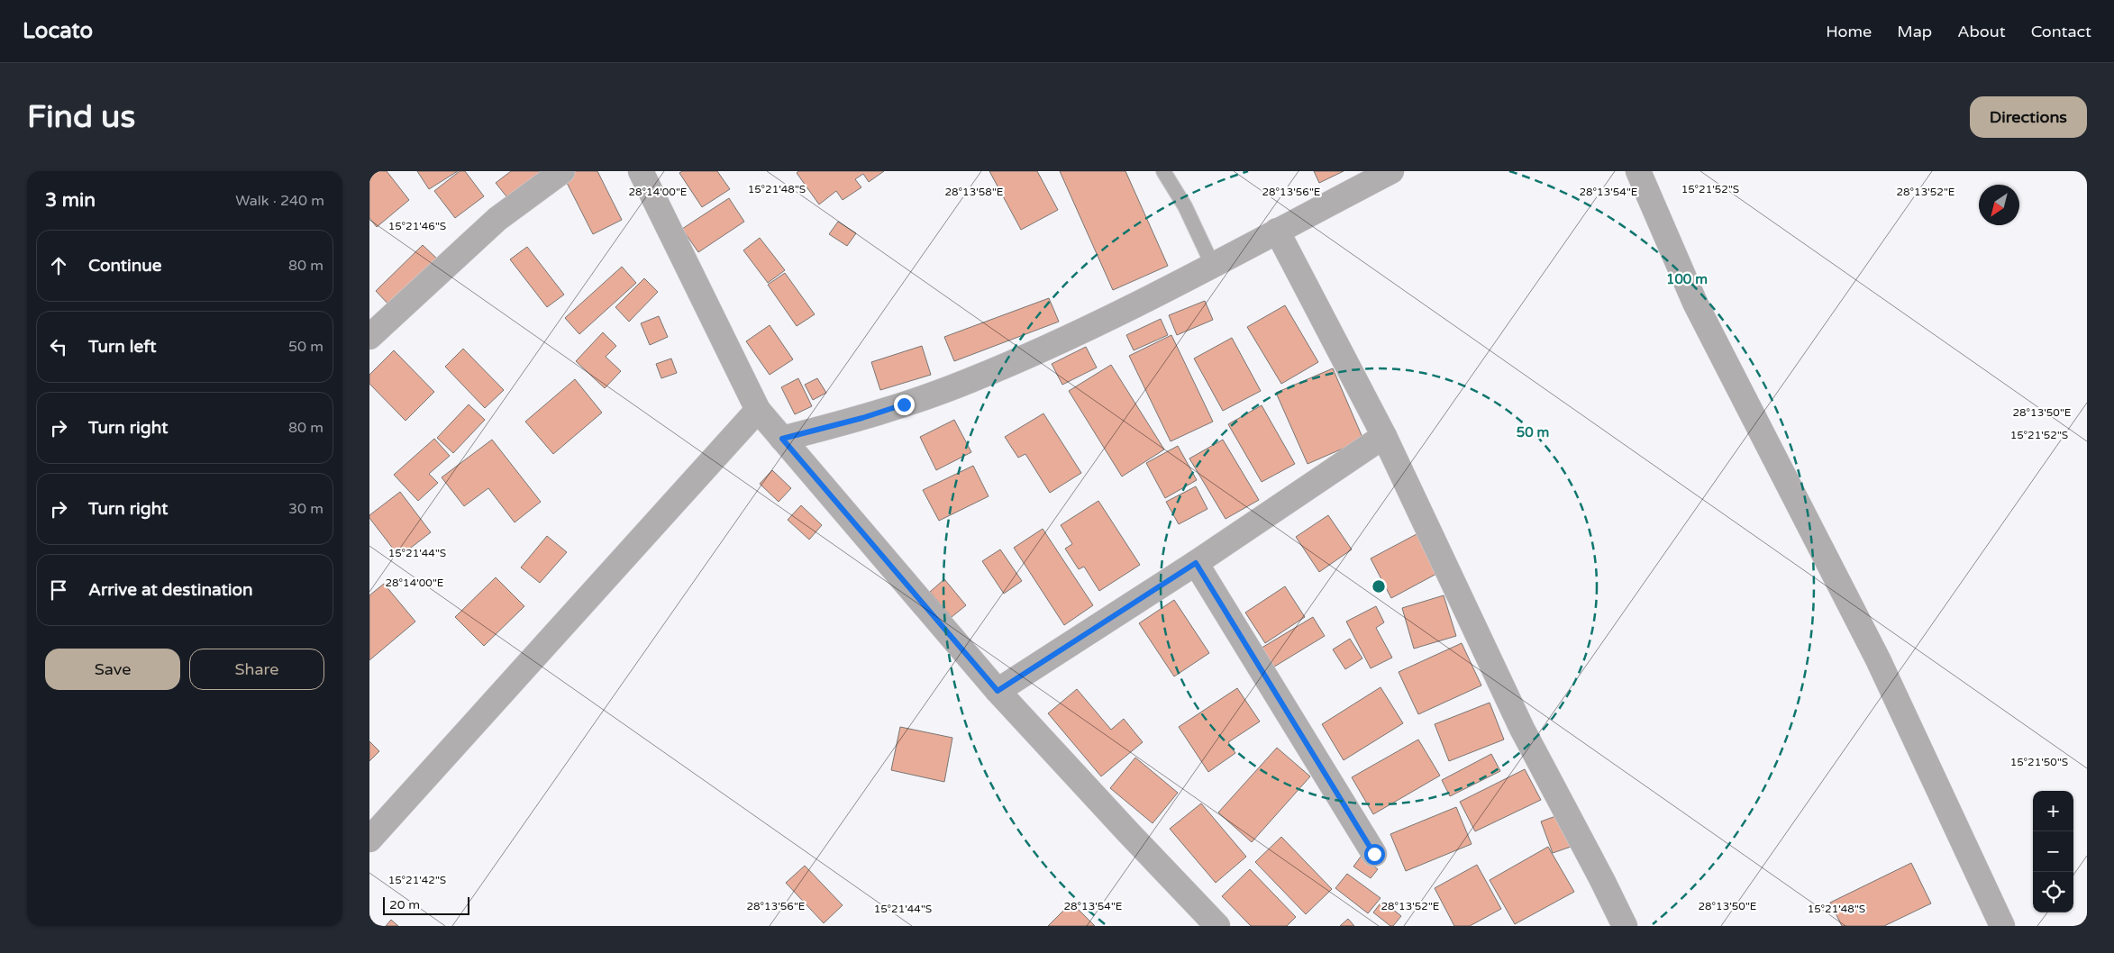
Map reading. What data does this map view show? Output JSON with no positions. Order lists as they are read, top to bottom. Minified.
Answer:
{"scale_bar":"20 m","north":"bottom left","page":{"header":"Locato","nav":["Home","Map","About","Contact"],"buttons":["Directions",["Save","Share"]],"title":"Find us","heading":["3 min","Walk · 240 m"],"list":[["Continue","80 m"],["Turn left","50 m"],["Turn right","80 m"],["Turn right","30 m"],"Arrive at destination"],"map_buttons":["+","−"],"scale":"20 m"},"coordinates":["15°21'52\"S","15°21'48\"S","28°14'00\"E","28°13'58\"E","28°13'56\"E","28°13'54\"E","28°13'52\"E","15°21'46\"S","28°13'50\"E","15°21'44\"S","15°21'50\"S","15°21'42\"S"],"rings":["100 m","50 m"]}
